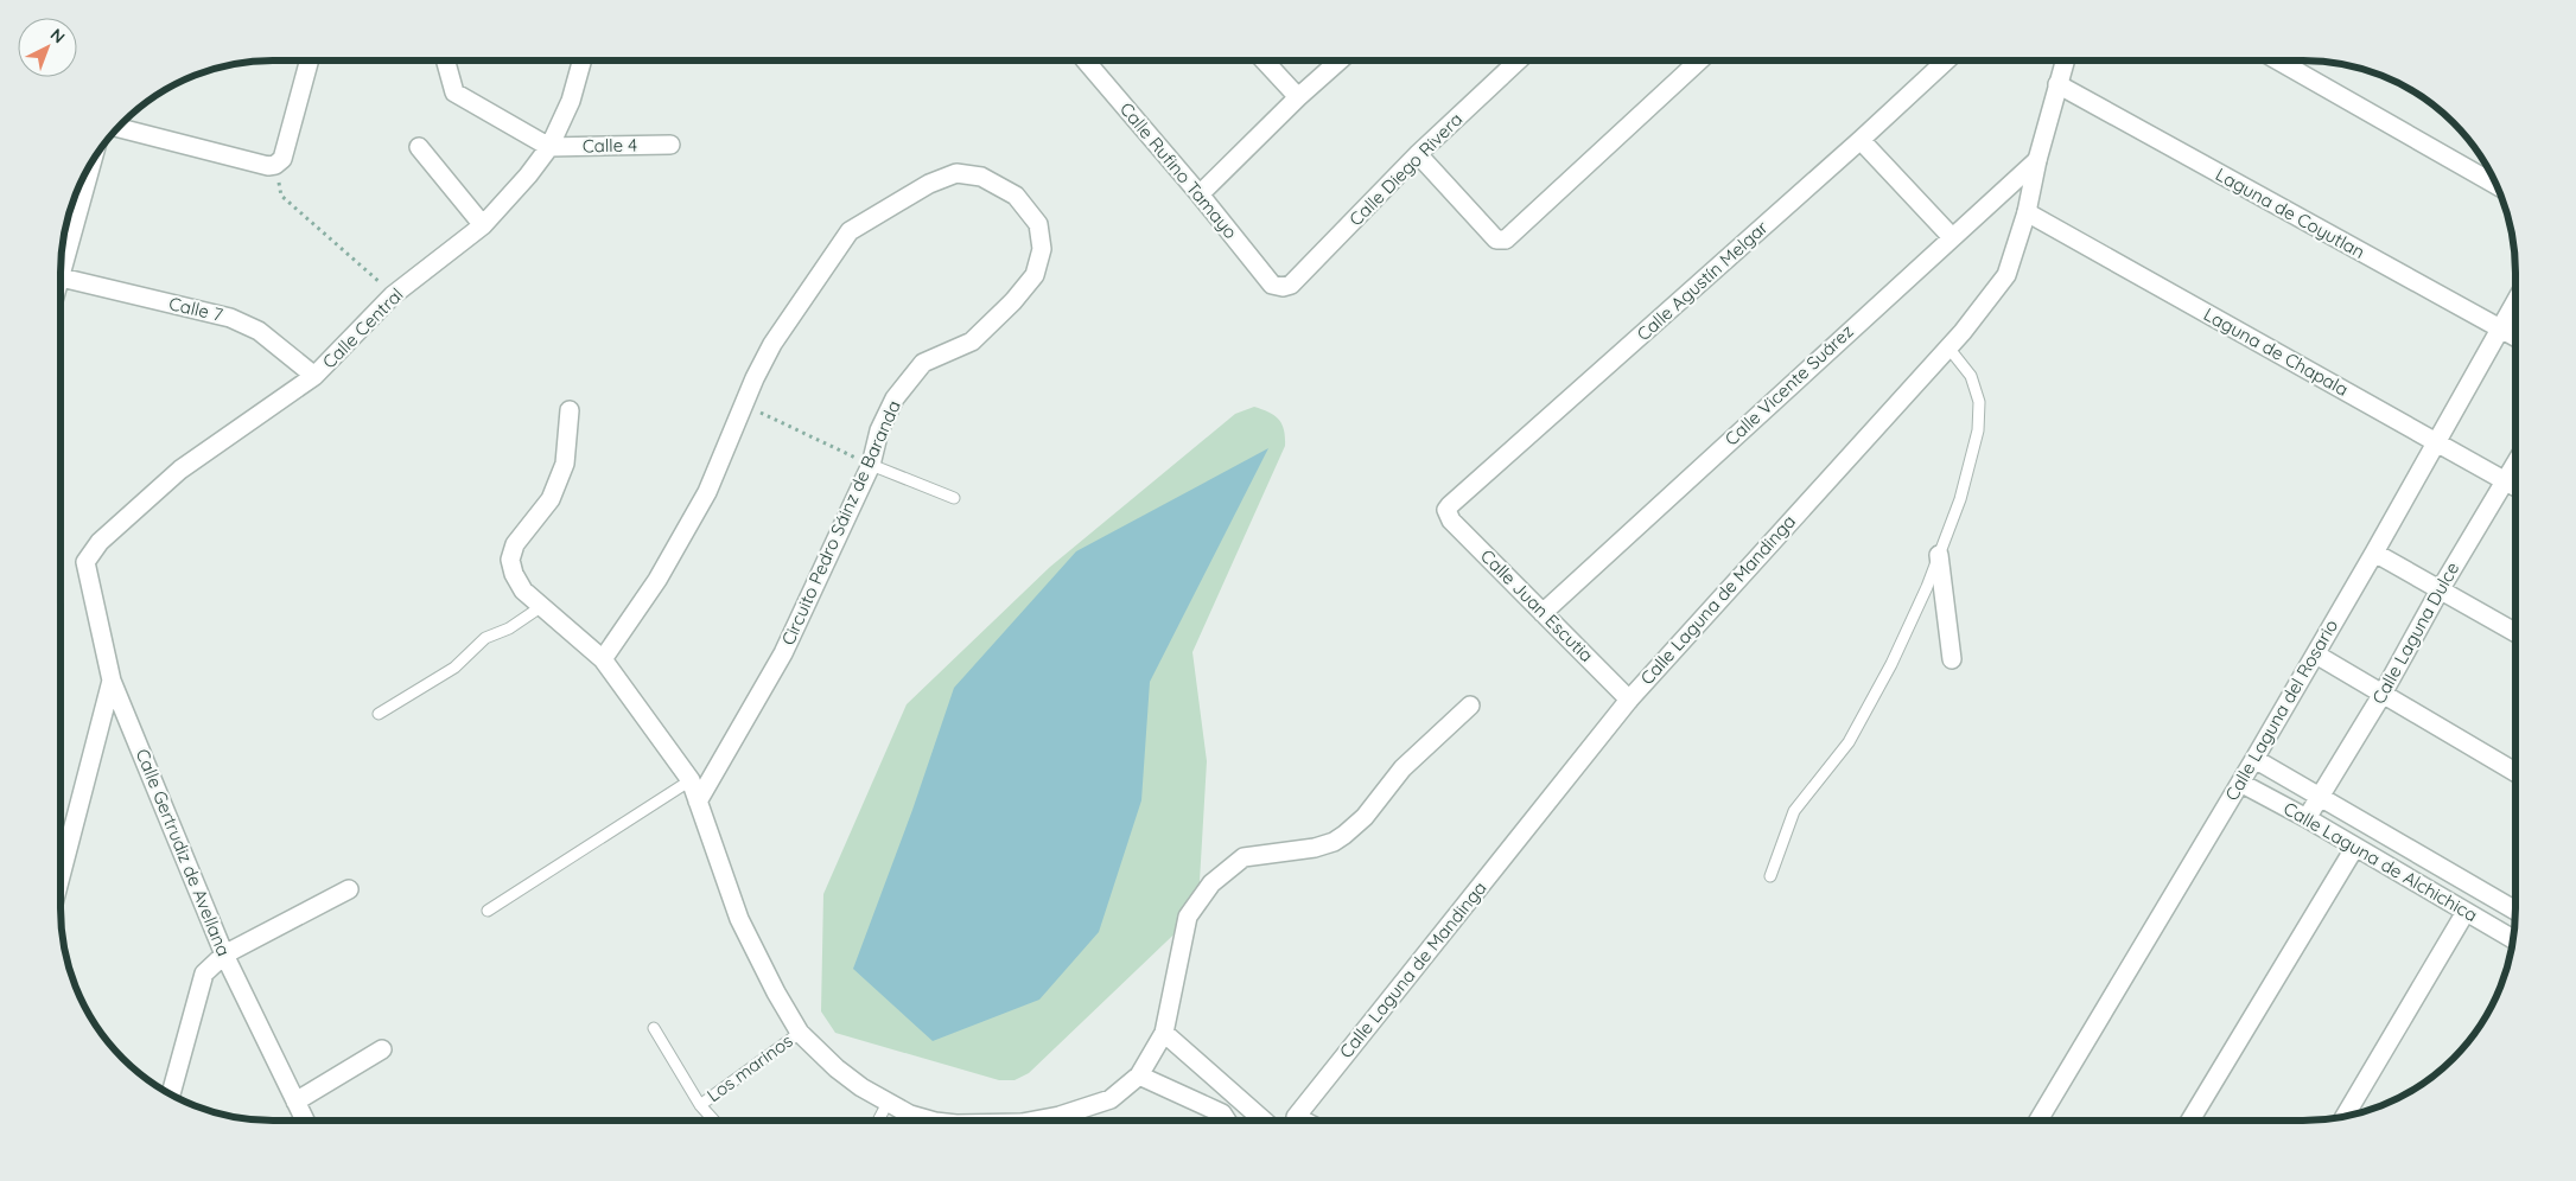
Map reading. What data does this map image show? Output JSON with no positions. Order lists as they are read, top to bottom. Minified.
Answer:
{"streets":{"street":["Calle 4","Calle Diego Rivera","Calle Rufino Tamayo","Laguna de Coyutlan","Calle Agustín Melgar","Calle 7","Calle Central","Laguna de Chapala","Calle Vicente Suárez","Circuito Pedro Sáinz de Baranda","Calle Laguna de Mandinga","Calle Juan Escutia","Calle Laguna Dulce","Calle Laguna del Rosario","Calle Gertrudiz de Avellana","Calle Laguna de Alchichica"],"lane":["Los marinos"]},"crossings":[["Calle 4","Calle Central"],["Calle Diego Rivera","Calle Rufino Tamayo"],["Laguna de Coyutlan","Calle Laguna de Mandinga"],["Laguna de Coyutlan","Calle Laguna del Rosario"],["Calle Agustín Melgar","Calle Juan Escutia"],["Calle 7","Calle Central"],["Calle Central","Calle Gertrudiz de Avellana"],["Laguna de Chapala","Calle Laguna de Mandinga"],["Laguna de Chapala","Calle Laguna Dulce"],["Laguna de Chapala","Calle Laguna del Rosario"],["Calle Vicente Suárez","Calle Laguna de Mandinga"],["Calle Vicente Suárez","Calle Juan Escutia"],["Calle Laguna de Mandinga","Calle Juan Escutia"],["Calle Laguna Dulce","Calle Laguna de Alchichica"],["Calle Laguna del Rosario","Calle Laguna de Alchichica"]],"north":"top right"}
